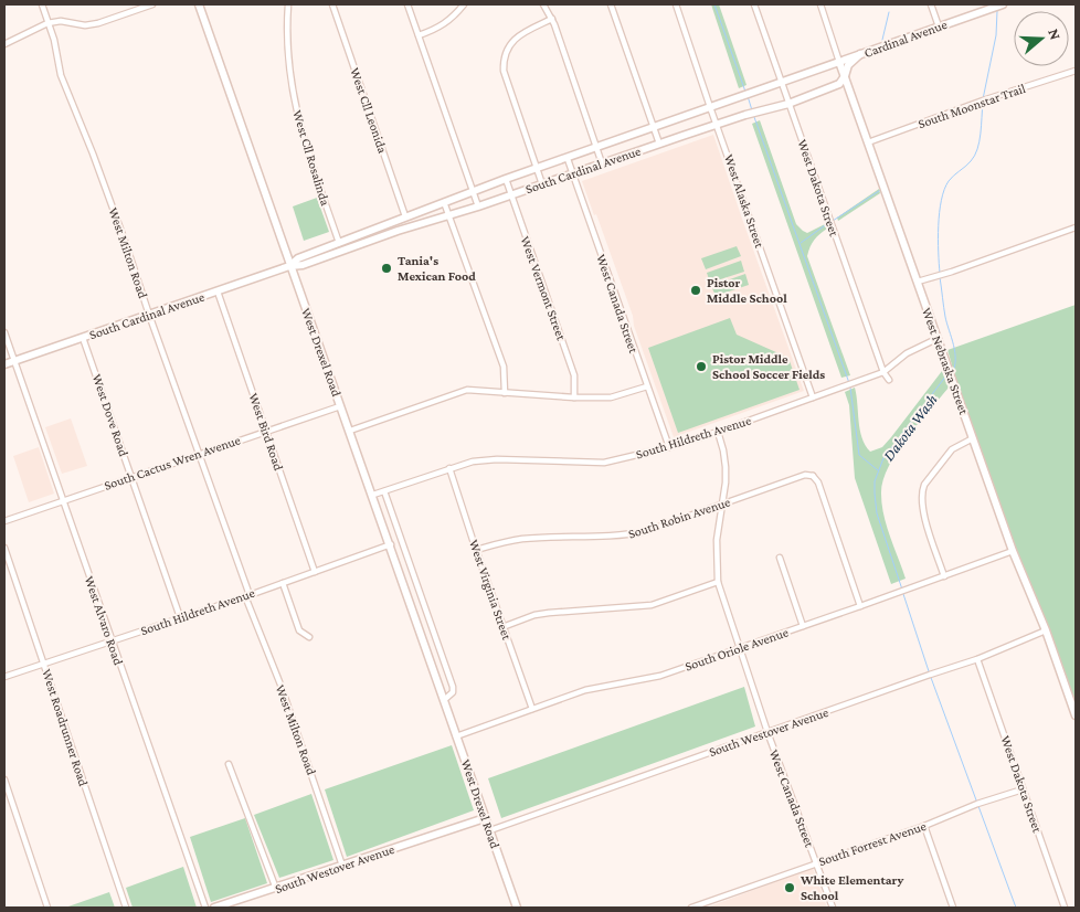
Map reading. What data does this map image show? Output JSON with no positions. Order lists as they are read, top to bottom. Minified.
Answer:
{"streets":{"street":["Cardinal Avenue","South Moonstar Trail","West Cll Leonida","West Cll Rosalinda","South Cardinal Avenue","West Dakota Street","West Alaska Street","West Milton Road","West Vermont Street","West Canada Street","West Drexel Road","West Nebraska Street","West Dove Road","West Bird Road","South Hildreth Avenue","South Cactus Wren Avenue","South Robin Avenue","West Virginia Street","West Alvaro Road","South Oriole Avenue","West Roadrunner Road","South Westover Avenue","South Forrest Avenue"]},"crossings":[["Cardinal Avenue","South Cardinal Avenue"],["Cardinal Avenue","West Nebraska Street"],["South Moonstar Trail","West Nebraska Street"],["West Cll Leonida","South Cardinal Avenue"],["West Cll Rosalinda","South Cardinal Avenue"],["South Cardinal Avenue","West Dakota Street"],["South Cardinal Avenue","West Alaska Street"],["South Cardinal Avenue","West Milton Road"],["South Cardinal Avenue","West Vermont Street"],["South Cardinal Avenue","West Canada Street"],["South Cardinal Avenue","West Drexel Road"],["South Cardinal Avenue","West Nebraska Street"],["South Cardinal Avenue","West Dove Road"],["South Cardinal Avenue","West Bird Road"],["South Cardinal Avenue","West Alvaro Road"],["West Dakota Street","South Hildreth Avenue"],["West Dakota Street","South Westover Avenue"],["West Dakota Street","South Forrest Avenue"],["West Alaska Street","South Hildreth Avenue"],["West Milton Road","South Hildreth Avenue"],["West Milton Road","South Cactus Wren Avenue"],["West Milton Road","South Westover Avenue"],["West Canada Street","South Hildreth Avenue"],["West Canada Street","South Robin Avenue"],["West Canada Street","South Oriole Avenue"],["West Canada Street","South Westover Avenue"],["West Canada Street","South Forrest Avenue"],["West Drexel Road","South Hildreth Avenue"],["West Drexel Road","South Cactus Wren Avenue"],["West Drexel Road","South Oriole Avenue"],["West Drexel Road","South Westover Avenue"],["West Nebraska Street","South Hildreth Avenue"],["West Nebraska Street","South Oriole Avenue"],["West Nebraska Street","South Westover Avenue"],["West Dove Road","South Hildreth Avenue"],["West Dove Road","South Cactus Wren Avenue"],["West Bird Road","South Hildreth Avenue"],["West Bird Road","South Cactus Wren Avenue"],["South Hildreth Avenue","West Virginia Street"],["South Hildreth Avenue","West Alvaro Road"],["South Hildreth Avenue","West Roadrunner Road"],["South Cactus Wren Avenue","West Alvaro Road"],["South Robin Avenue","West Virginia Street"],["West Virginia Street","South Oriole Avenue"]],"water":["Dakota Wash"],"places":["Tania's Mexican Food","Pistor Middle School","Pistor Middle School Soccer Fields","White Elementary School"],"north":"right"}
